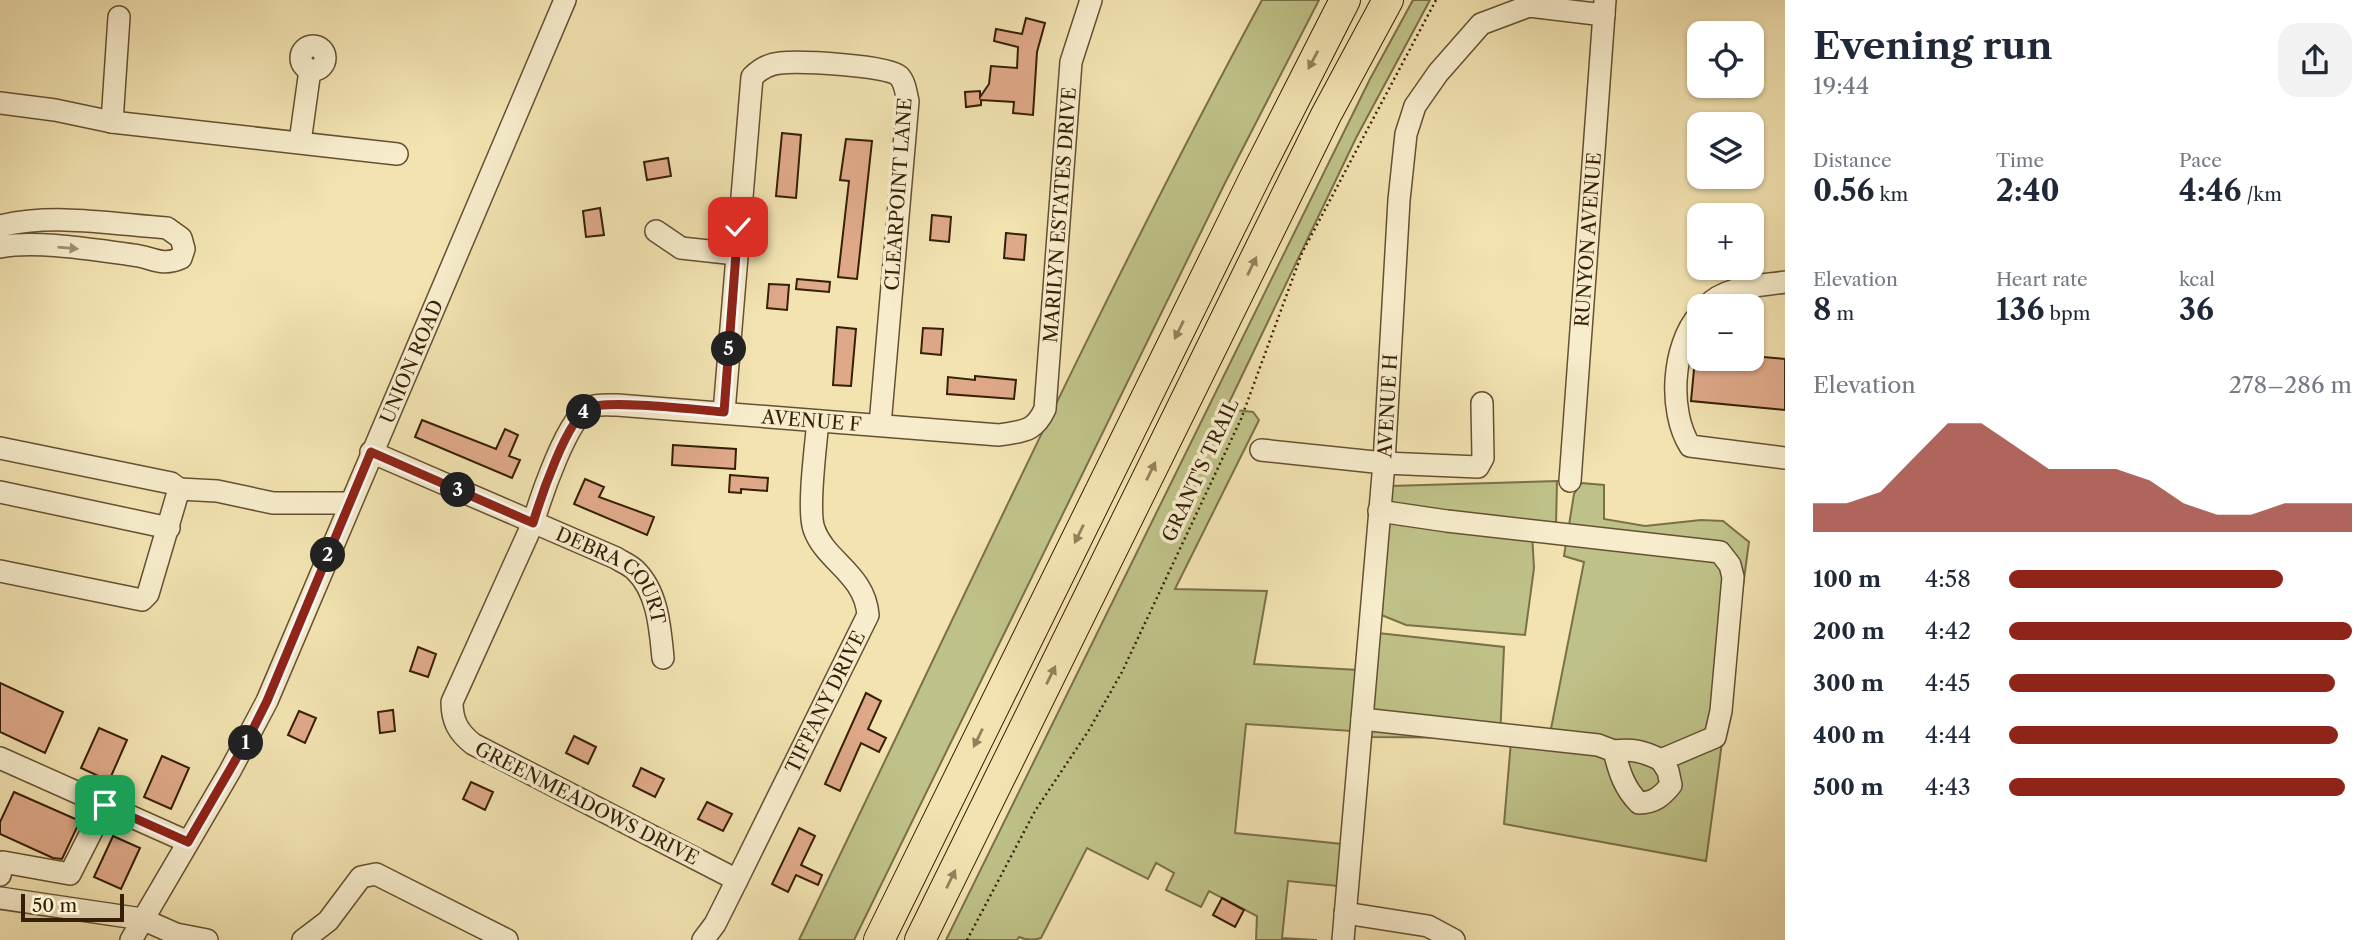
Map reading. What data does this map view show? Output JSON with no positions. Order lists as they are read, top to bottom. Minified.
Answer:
{"streets":{"street":["CLEARPOINT LANE","MARILYN ESTATES DRIVE","RUNYON AVENUE","UNION ROAD","AVENUE H","AVENUE F","DEBRA COURT","TIFFANY DRIVE","GREENMEADOWS DRIVE"],"path":["GRANT'S TRAIL"]},"crossings":[["CLEARPOINT LANE","AVENUE F"],["MARILYN ESTATES DRIVE","AVENUE F"],["RUNYON AVENUE","AVENUE H"],["UNION ROAD","DEBRA COURT"],["AVENUE F","TIFFANY DRIVE"],["AVENUE F","GREENMEADOWS DRIVE"],["DEBRA COURT","GREENMEADOWS DRIVE"],["TIFFANY DRIVE","GREENMEADOWS DRIVE"]],"scale_bar":"50 m","page":{"heading":["Evening run","19:44"],"map_buttons":["+","−"],"stats":[["Distance","0.56 km"],["Time","2:40"],["Pace","4:46 /km"],["Elevation","8 m"],["Heart rate","136 bpm"],["kcal","36"]],"pins":["5","4","3","2","1"],"chart":["Elevation","278–286 m"],"list":[{"name":"100 m","note":"4:58"},{"name":"200 m","note":"4:42"},{"name":"300 m","note":"4:45"},{"name":"400 m","note":"4:44"},{"name":"500 m","note":"4:43"}],"scale":"50 m"}}
